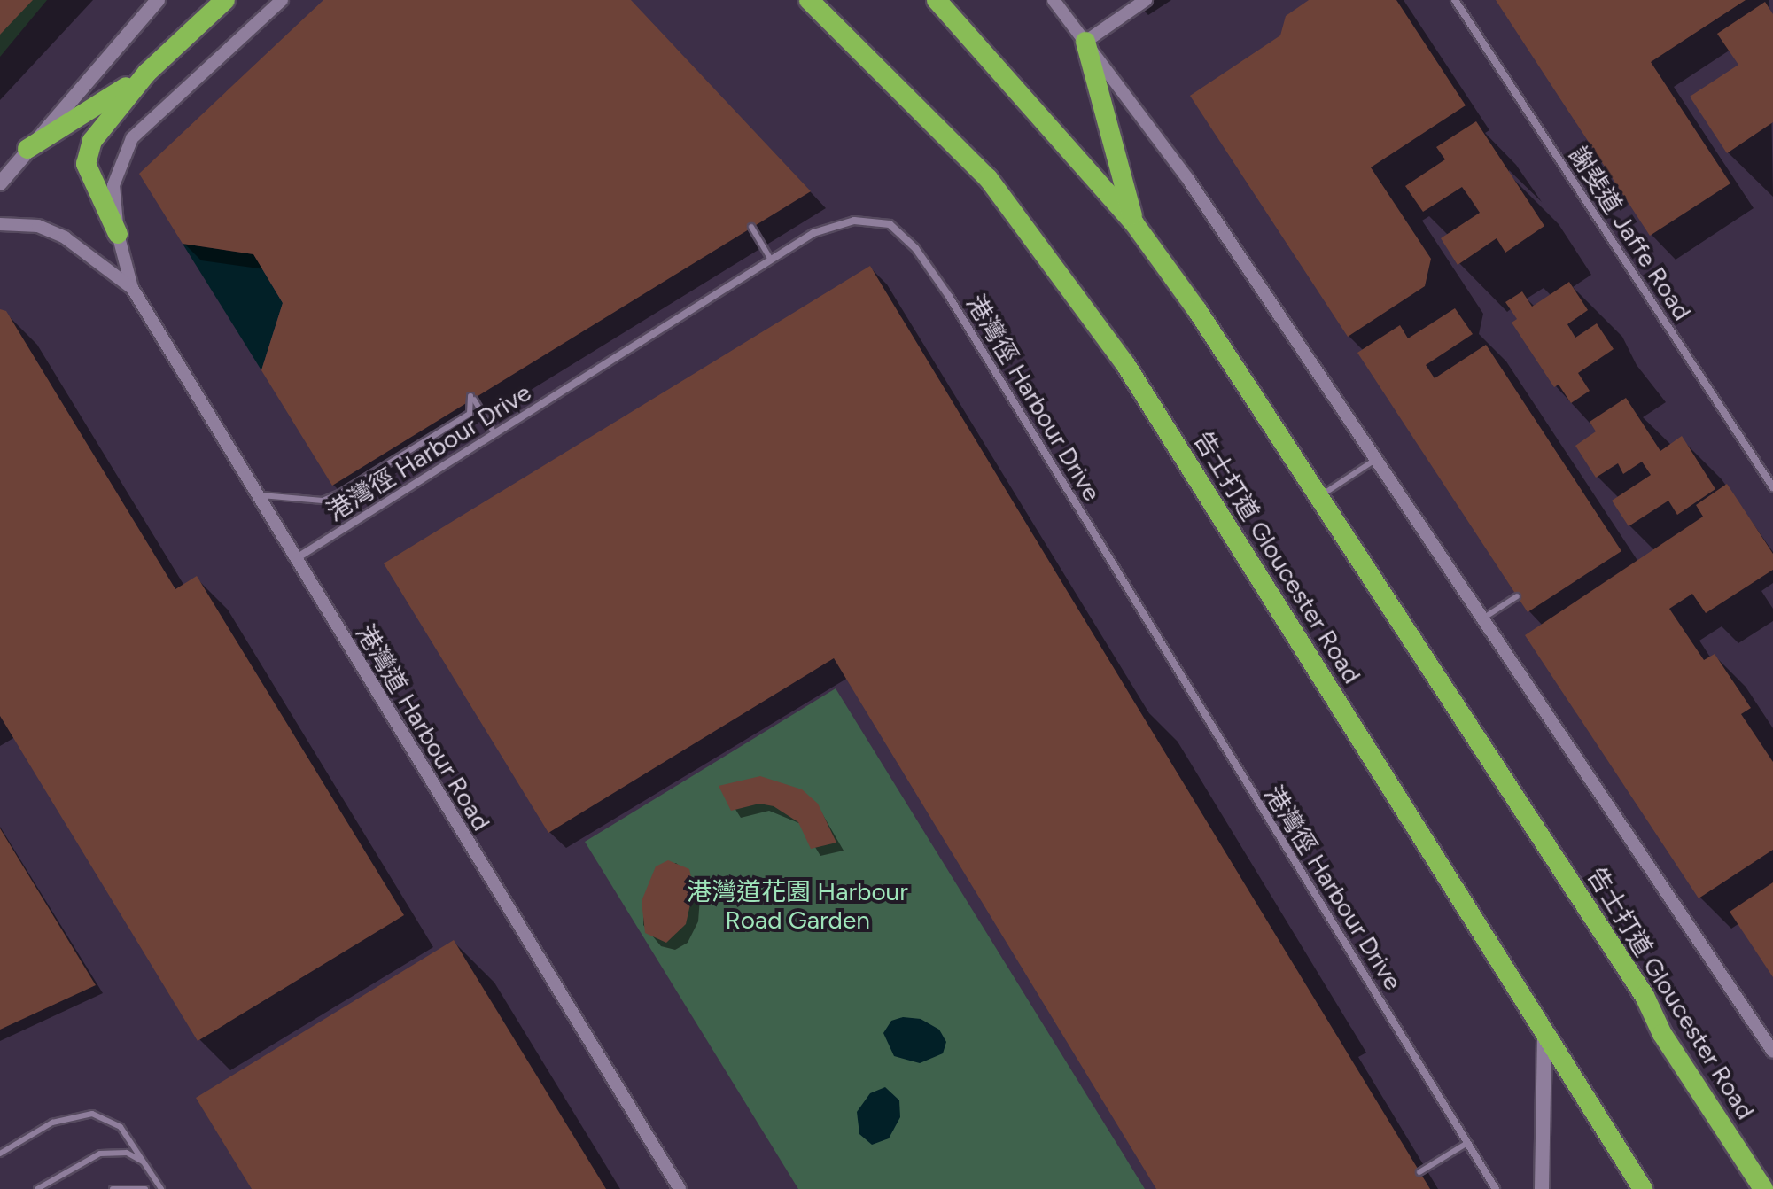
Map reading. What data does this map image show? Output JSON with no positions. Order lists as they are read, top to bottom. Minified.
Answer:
{"streets":{"highway":["告士打道 Gloucester Road"],"street":["謝斐道 Jaffe Road","港灣徑 Harbour Drive","港灣道 Harbour Road"]},"crossings":[["港灣徑 Harbour Drive","港灣道 Harbour Road"]],"parks":["港灣道花園 Harbour Road Garden"]}
